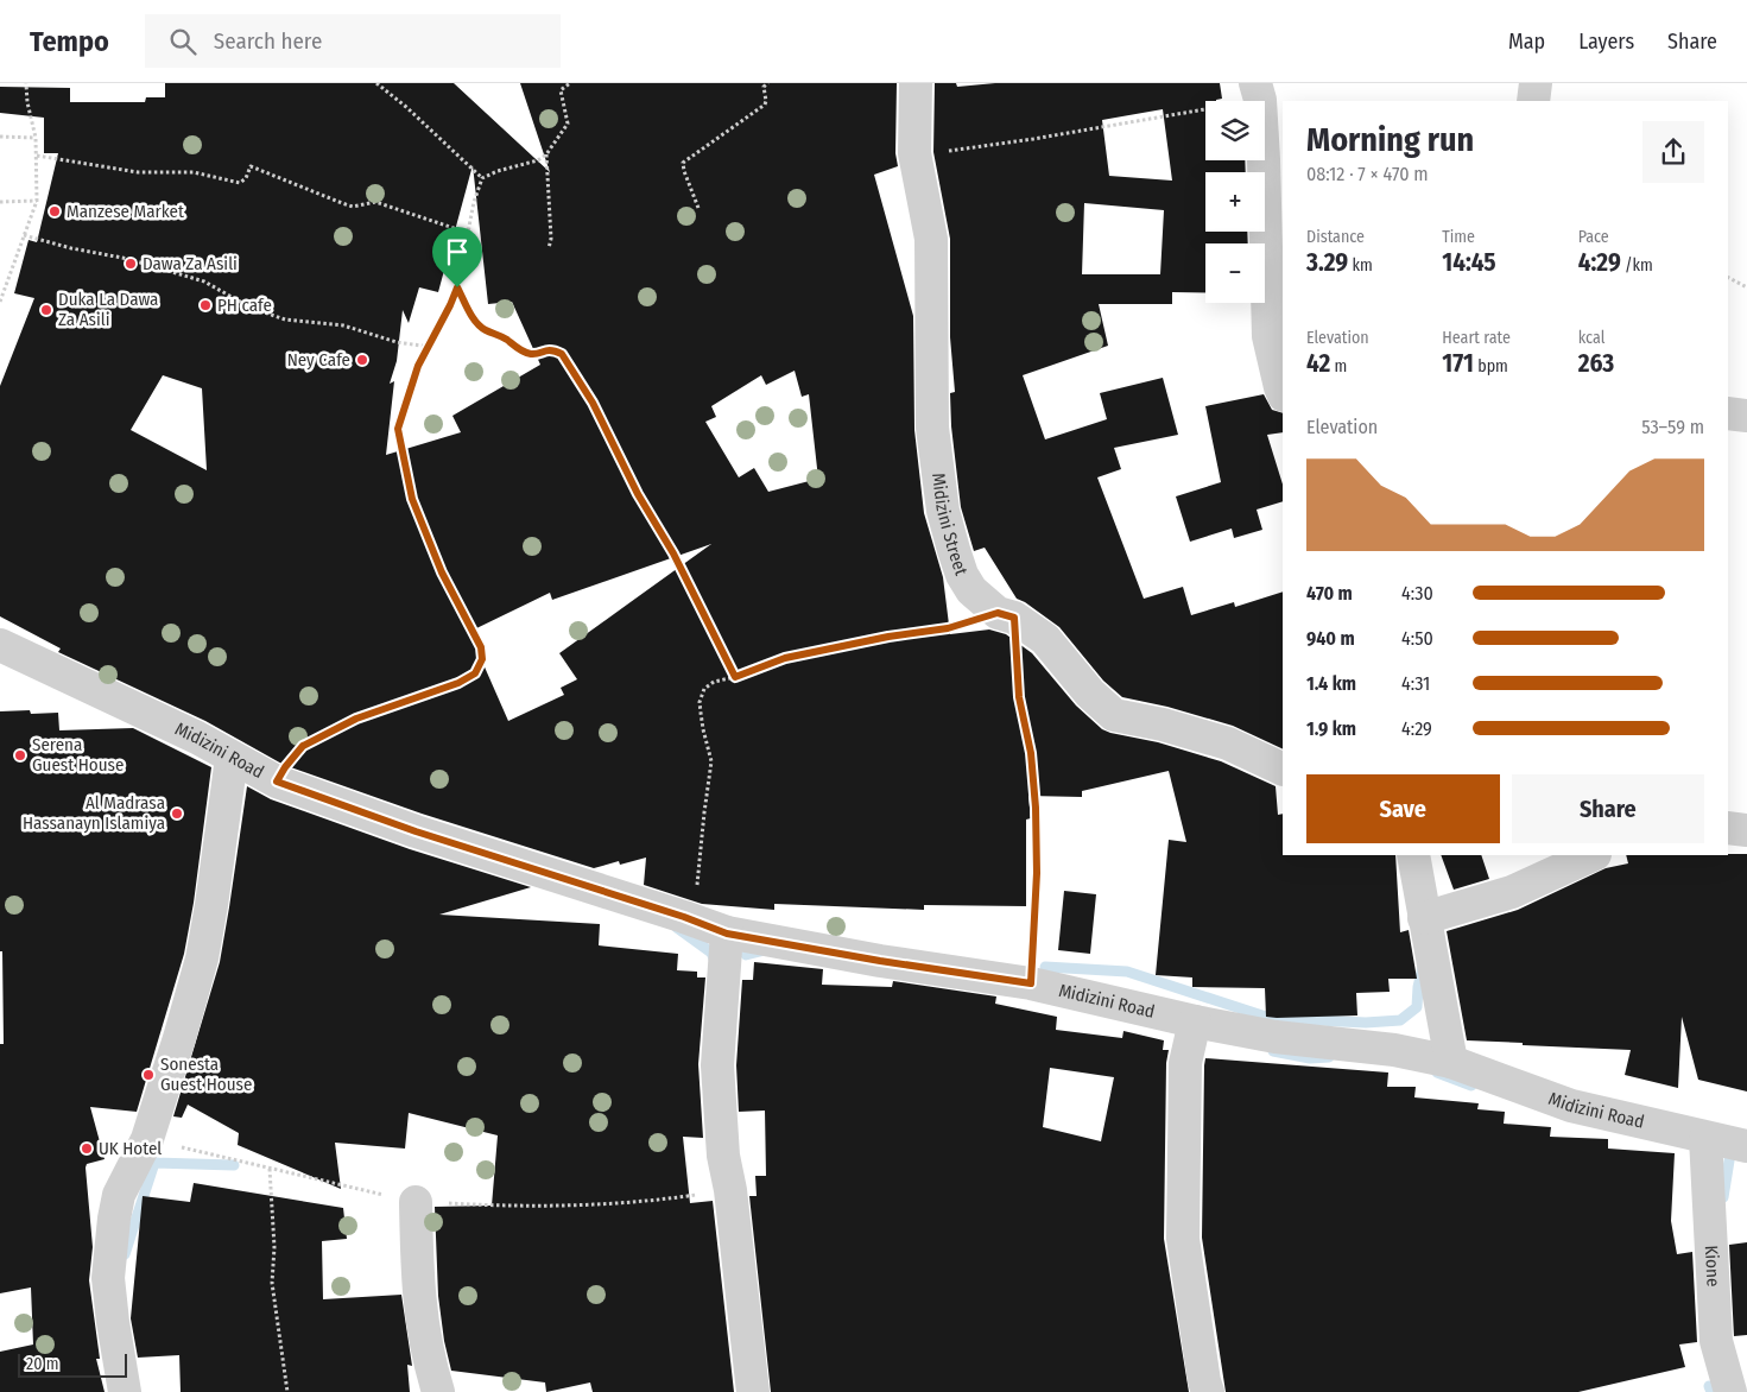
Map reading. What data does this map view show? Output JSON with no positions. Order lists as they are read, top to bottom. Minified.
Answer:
{"streets":{"street":["Midizini Street","Midizini Road","Kione"]},"crossings":[["Midizini Road","Kione"]],"places":["Manzese Market","Dawa Za Asili","PH cafe","Duka La Dawa Za Asili","Ney Cafe","Serena Guest House","Al Madrasa Hassanayn Islamiya","Sonesta Guest House","UK Hotel"],"scale_bar":"20 m","page":{"header":"Tempo","search":"Search here","nav":["Map","Layers","Share"],"map_buttons":["+","−"],"heading":["Morning run","08:12 · 7 × 470 m"],"stats":[["Distance","3.29 km"],["Time","14:45"],["Pace","4:29 /km"],["Elevation","42 m"],["Heart rate","171 bpm"],["kcal","263"]],"chart":["Elevation","53–59 m"],"list":[{"name":"470 m","note":"4:30"},{"name":"940 m","note":"4:50"},{"name":"1.4 km","note":"4:31"},{"name":"1.9 km","note":"4:29"}],"buttons":["Save","Share"],"scale":"20 m"}}
